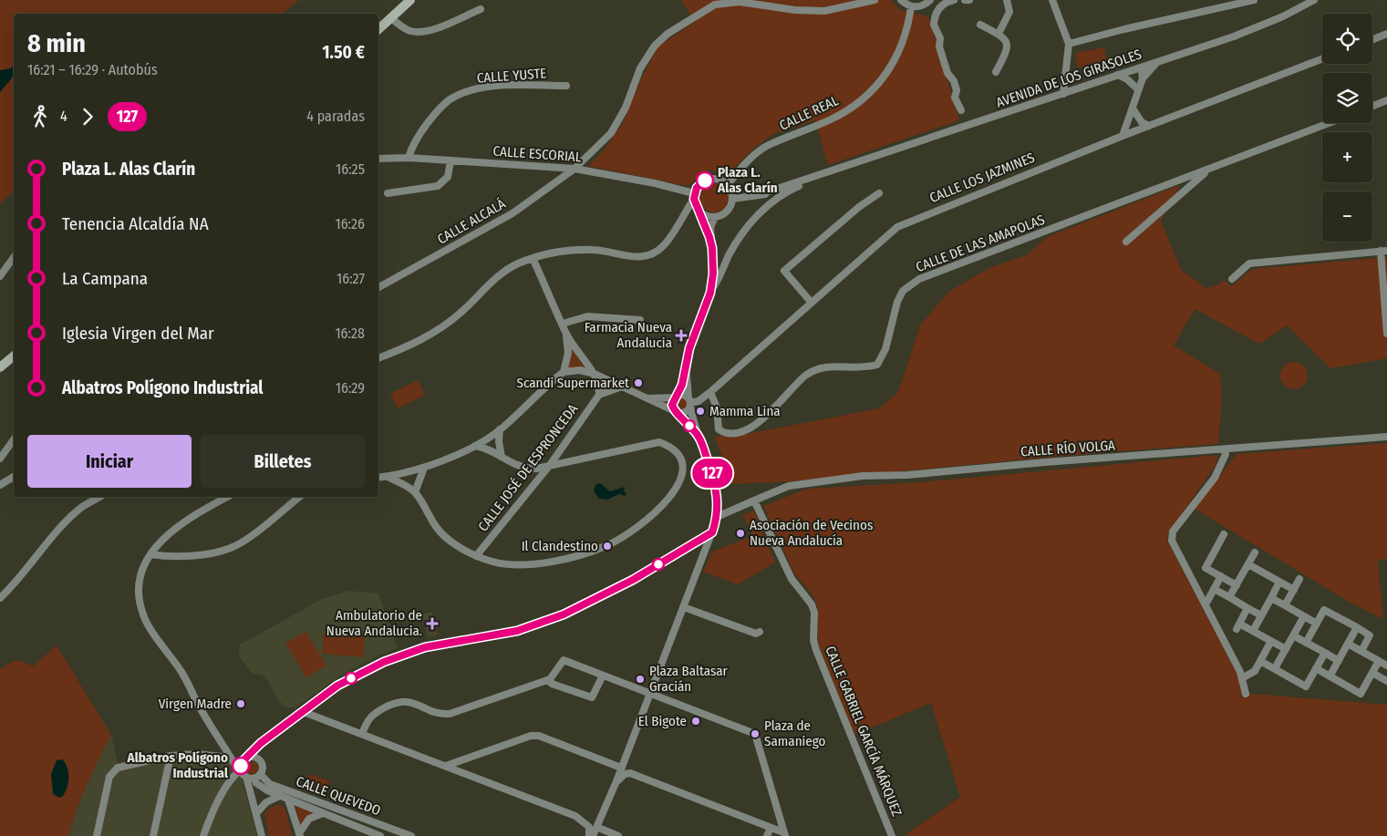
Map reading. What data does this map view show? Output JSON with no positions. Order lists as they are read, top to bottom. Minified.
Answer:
{"streets":{"street":["CALLE YUSTE","AVENIDA DE LOS GIRASOLES","CALLE REAL","CALLE ESCORIAL","CALLE LOS JAZMINES","CALLE ALCALÁ","CALLE DE LAS AMAPOLAS","CALLE RÍO VOLGA","CALLE JOSÉ DE ESPRONCEDA","CALLE GABRIEL GARCÍA MÁRQUEZ","CALLE QUEVEDO"]},"crossings":[["CALLE YUSTE","CALLE ESCORIAL"],["AVENIDA DE LOS GIRASOLES","CALLE REAL"],["AVENIDA DE LOS GIRASOLES","CALLE ESCORIAL"],["CALLE REAL","CALLE ESCORIAL"],["CALLE ESCORIAL","CALLE ALCALÁ"],["CALLE LOS JAZMINES","CALLE DE LAS AMAPOLAS"],["CALLE RÍO VOLGA","CALLE GABRIEL GARCÍA MÁRQUEZ"]],"places":{"other":["Plaza L. Alas Clarín","Scandi Supermarket","Mamma Lina","Asociación de Vecinos Nueva Andalucía","Il Clandestino","Plaza Baltasar Gracián","Virgen Madre","El Bigote","Plaza de Samaniego","Albatros Polígono Industrial"],"health":["Farmacia Nueva Andalucia","Ambulatorio de Nueva Andalucia."]},"lines":["bus line 127"],"page":{"on_map":"127","map_buttons":["+","−"],"heading":["8 min","16:21 – 16:29 · Autobús","1.50 €"],"legs":["4","127","4 paradas"],"list":[{"name":"Plaza L. Alas Clarín","value":"16:25"},{"name":"Tenencia Alcaldía NA","value":"16:26"},{"name":"La Campana","value":"16:27"},{"name":"Iglesia Virgen del Mar","value":"16:28"},{"name":"Albatros Polígono Industrial","value":"16:29"}],"buttons":["Iniciar","Billetes"]}}
